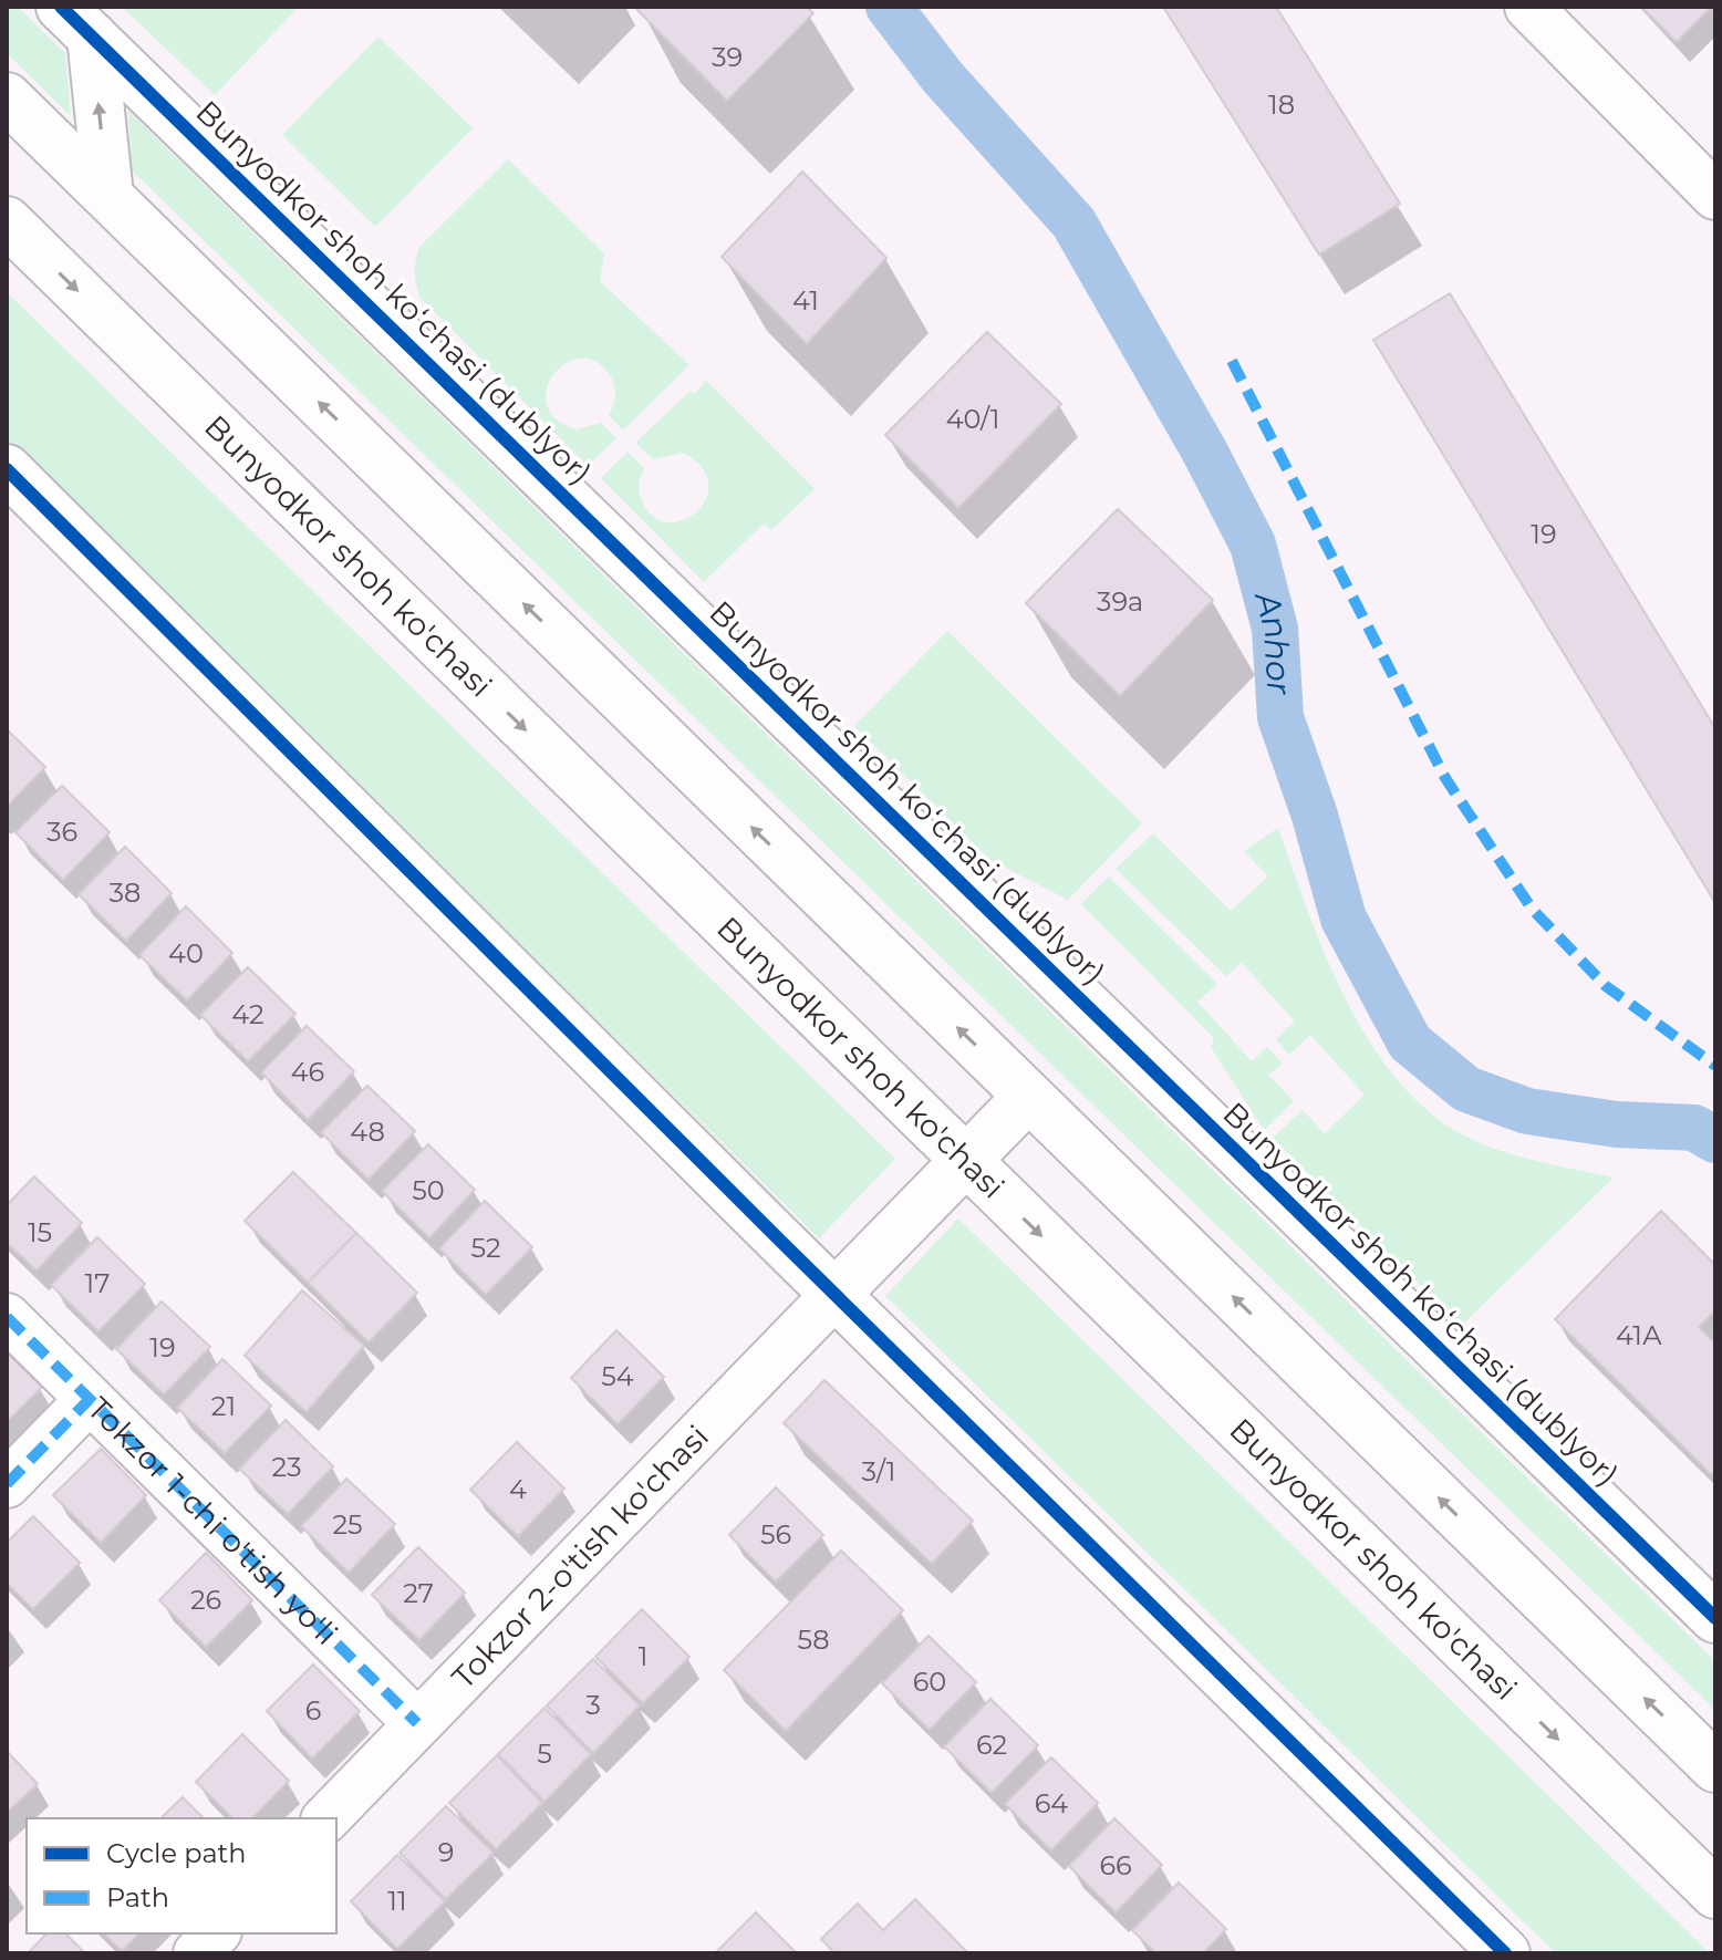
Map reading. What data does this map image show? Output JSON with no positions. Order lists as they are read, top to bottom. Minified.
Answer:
{"streets":{"main road":["Bunyodkor shoh koʻchasi (dublyor)","Bunyodkor shoh ko'chasi"],"street":["Tokzor 1-chi o'tish yo'li","Tokzor 2-o'tish ko'chasi"]},"crossings":[["Tokzor 1-chi o'tish yo'li","Tokzor 2-o'tish ko'chasi"]],"water":["Anhor"],"house_numbers":["39","18","41","40/1","19","39a","36","38","40","42","46","48","50","15","52","17","41А","19","54","21","23","3/1","4","25","56","27","26","58","1","60","3","6","62","5","64","9","66","11"],"legend":["Cycle path","Path"]}
